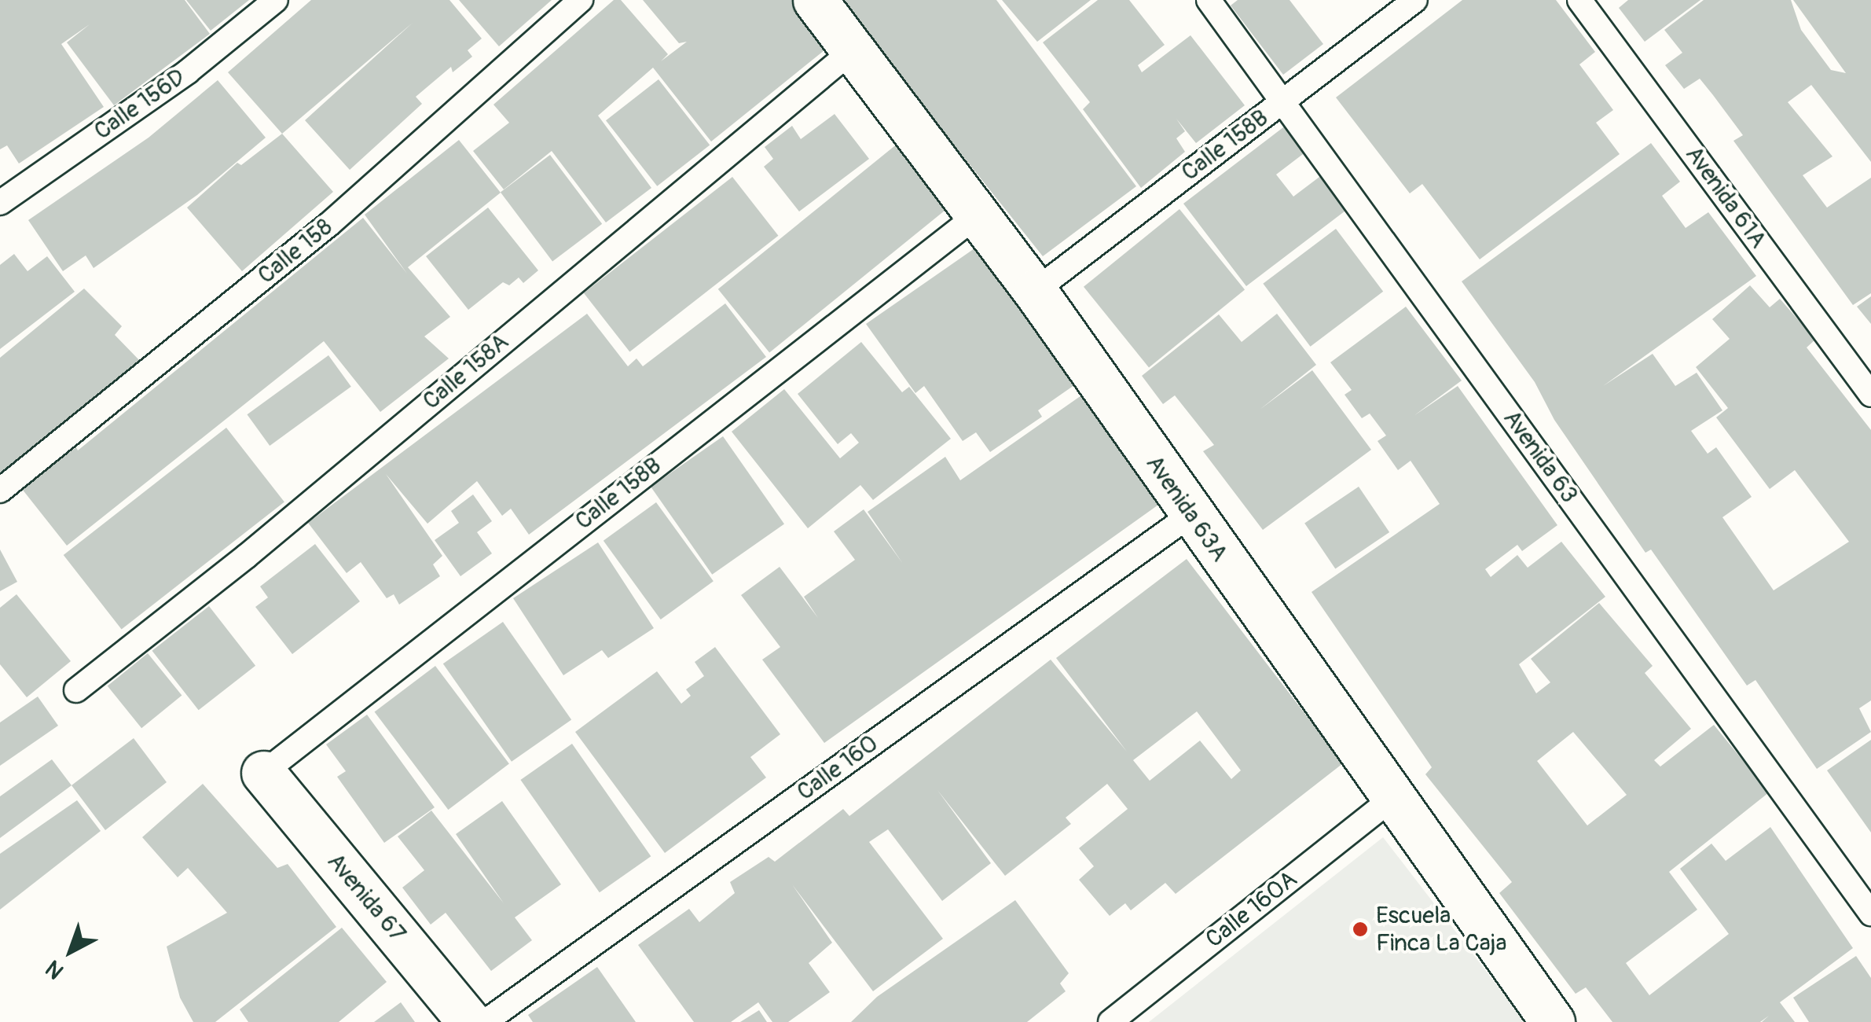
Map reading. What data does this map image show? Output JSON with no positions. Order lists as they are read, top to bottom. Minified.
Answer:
{"streets":{"street":["Avenida 63A","Avenida 67"],"lane":["Calle 156D","Calle 158B","Avenida 61A","Calle 158","Calle 158A","Avenida 63","Calle 160","Calle 160A"]},"crossings":[["Calle 158B","Avenida 63"],["Calle 158B","Avenida 63A"],["Calle 158B","Avenida 67"],["Calle 158A","Avenida 63A"],["Avenida 63A","Calle 160"],["Avenida 63A","Calle 160A"]],"places":["Escuela Finca La Caja"],"north":"bottom left"}
